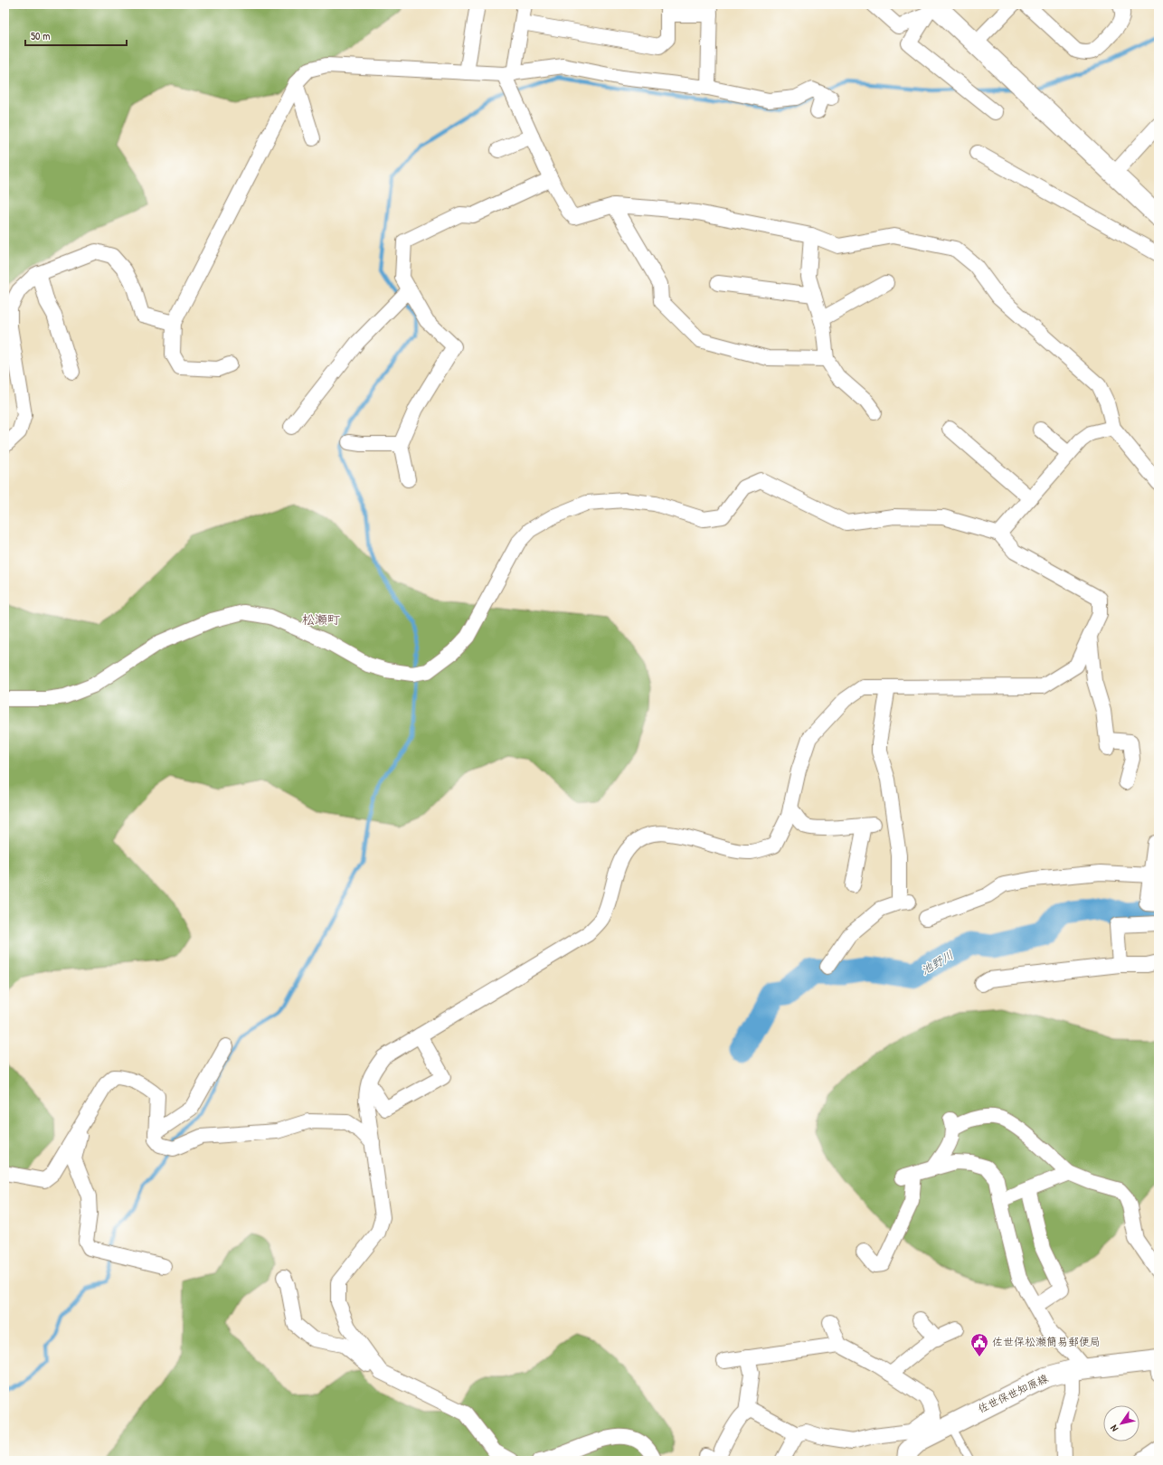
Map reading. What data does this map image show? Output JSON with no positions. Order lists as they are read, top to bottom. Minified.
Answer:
{"streets":{"street":["佐世保世知原線"]},"districts":["松瀬町"],"water":["池野川"],"places":{"public building":["佐世保松瀬簡易郵便局"]},"scale_bar":"50 m","north":"bottom left"}
